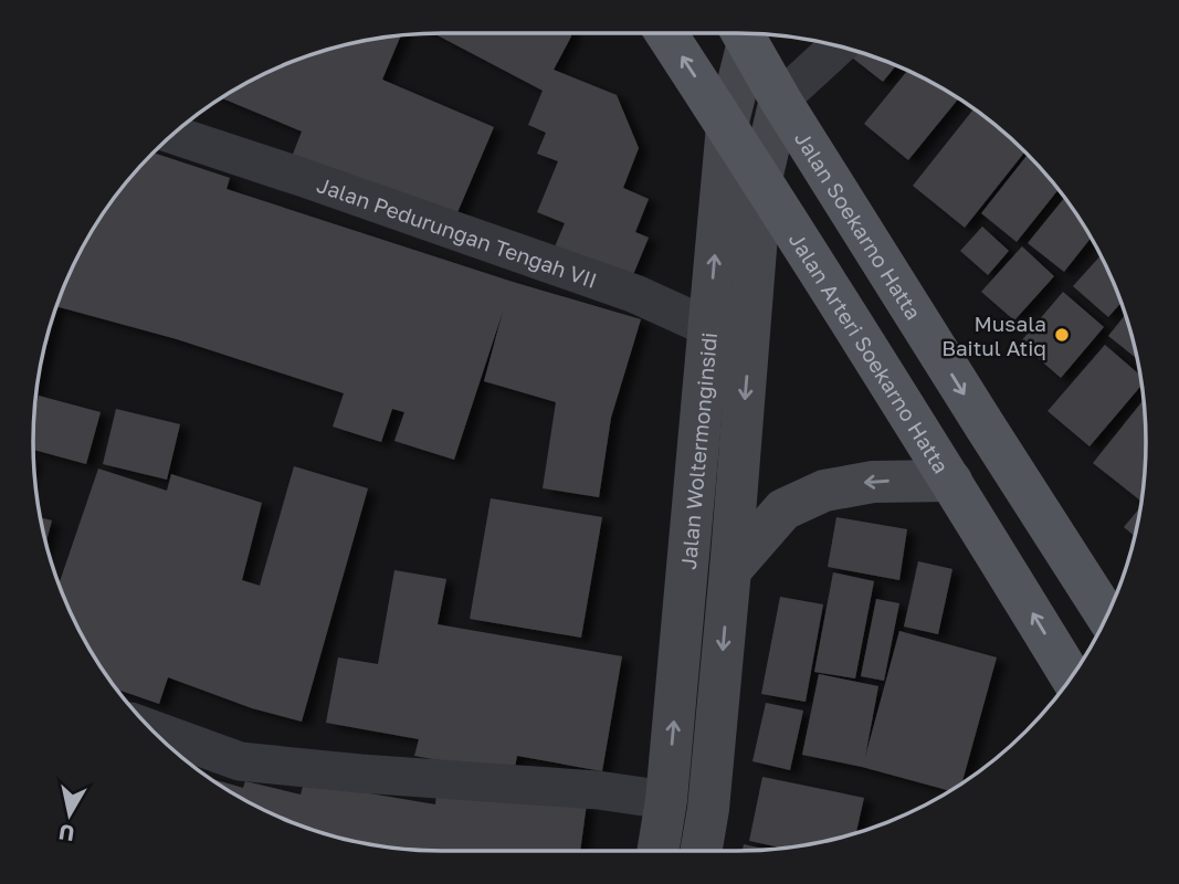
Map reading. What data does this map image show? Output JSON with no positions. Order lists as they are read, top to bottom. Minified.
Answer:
{"streets":{"main road":["Jalan Soekarno Hatta","Jalan Arteri Soekarno Hatta","Jalan Woltermonginsidi"],"street":["Jalan Pedurungan Tengah VII"]},"crossings":[["Jalan Soekarno Hatta","Jalan Woltermonginsidi"],["Jalan Pedurungan Tengah VII","Jalan Woltermonginsidi"],["Jalan Arteri Soekarno Hatta","Jalan Woltermonginsidi"]],"one_way":["Jalan Soekarno Hatta","Jalan Arteri Soekarno Hatta"],"places":["Musala Baitul Atiq"],"north":"bottom"}
